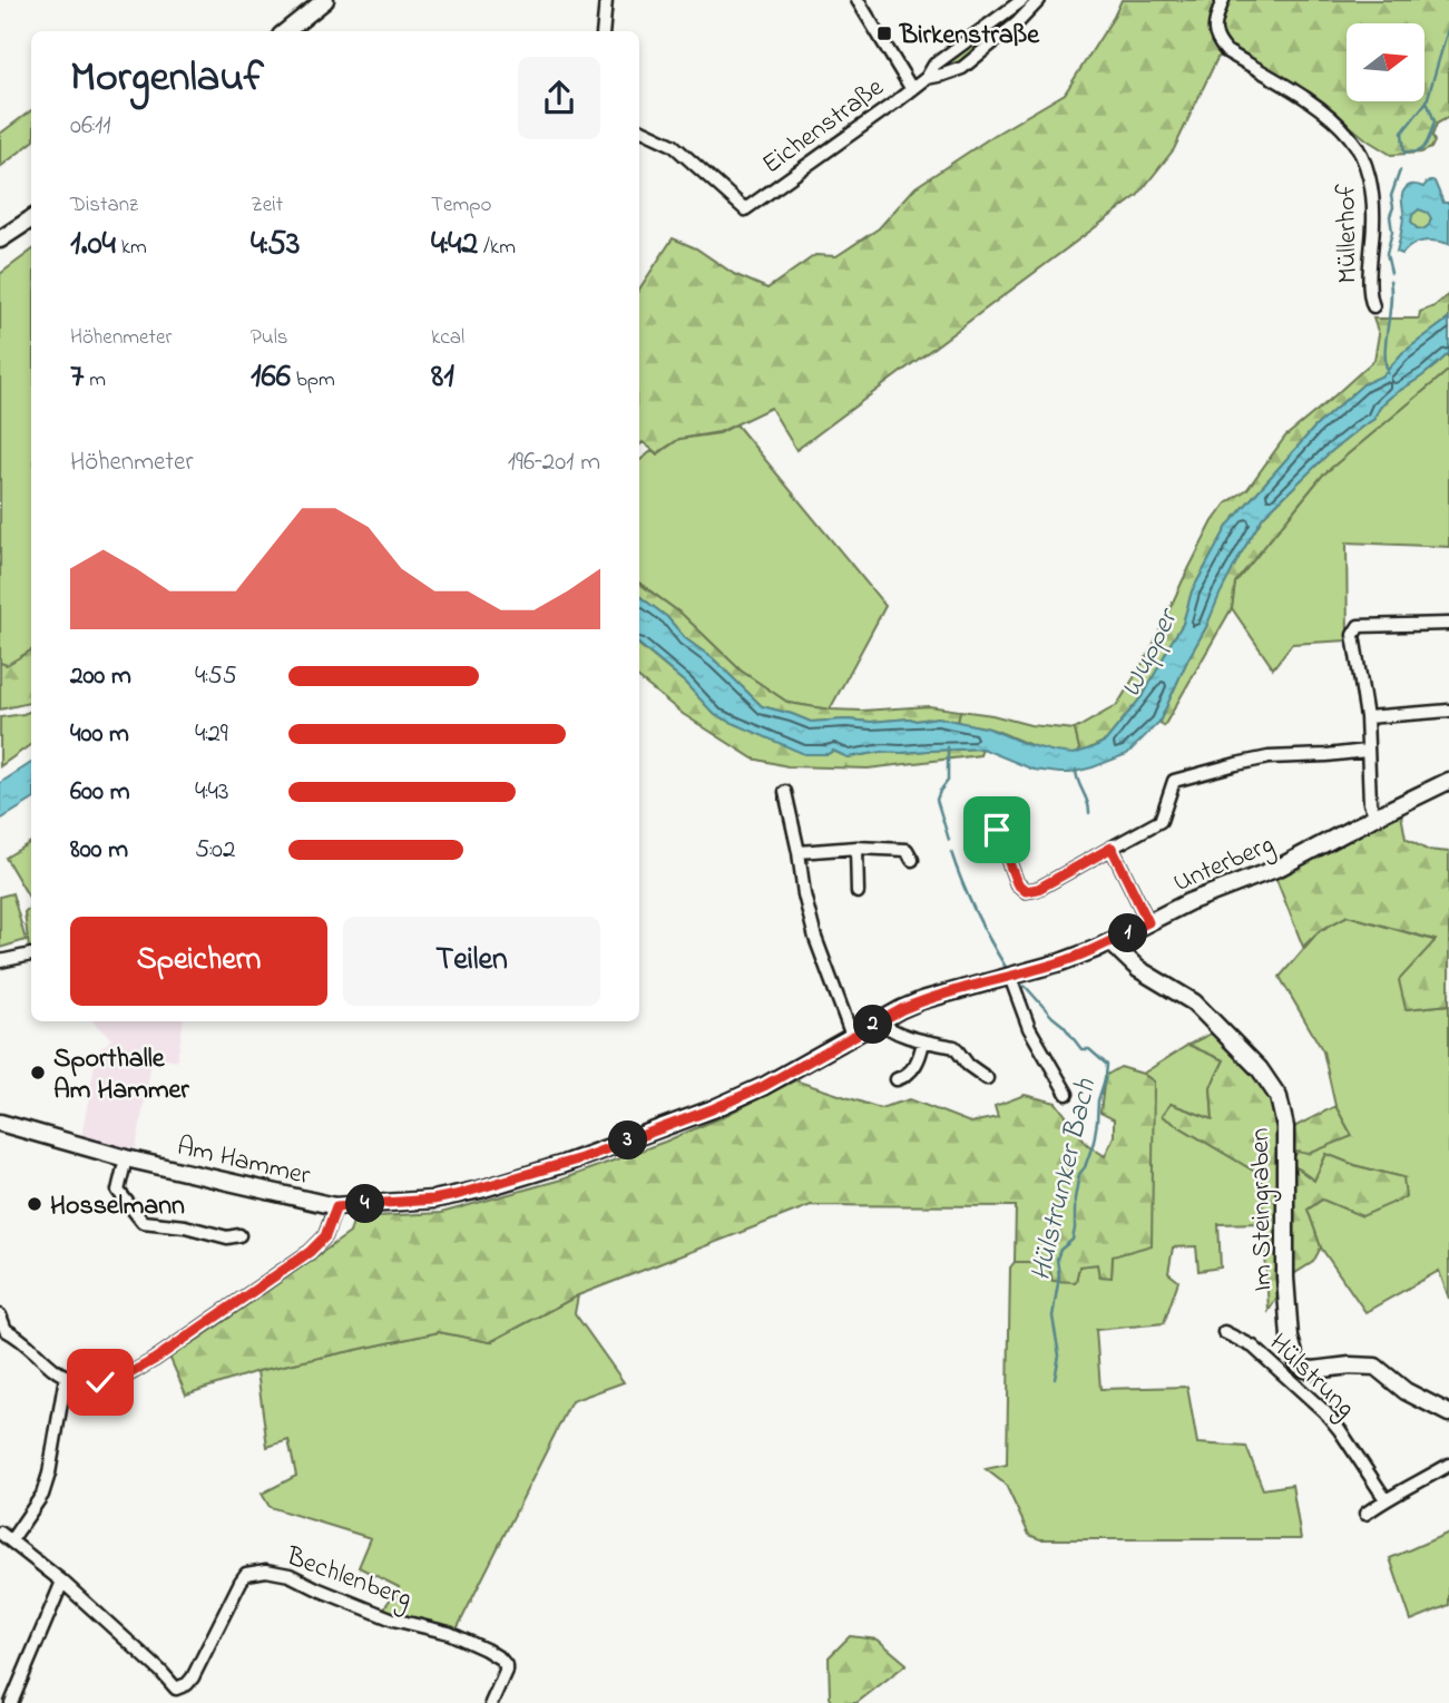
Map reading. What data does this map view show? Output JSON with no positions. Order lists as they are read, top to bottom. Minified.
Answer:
{"streets":{"main road":["Unterberg","Am Hammer","Im Steingraben"],"street":["Eichenstraße","Müllerhof","Hülstrung","Bechlenberg"]},"crossings":[["Unterberg","Am Hammer"],["Unterberg","Im Steingraben"]],"water":["Wupper","Hülstrunker Bach"],"places":{"transit":["Birkenstraße"],"other":["Sporthalle Am Hammer","Hosselmann"]},"north":"right","page":{"heading":["Morgenlauf","06:11"],"stats":[["Distanz","1.04 km"],["Zeit","4:53"],["Tempo","4:42 /km"],["Höhenmeter","7 m"],["Puls","166 bpm"],["kcal","81"]],"chart":["Höhenmeter","196–201 m"],"list":[{"name":"200 m","note":"4:55"},{"name":"400 m","note":"4:29"},{"name":"600 m","note":"4:43"},{"name":"800 m","note":"5:02"}],"buttons":["Speichern","Teilen"],"pins":["1","2","3","4"]}}
